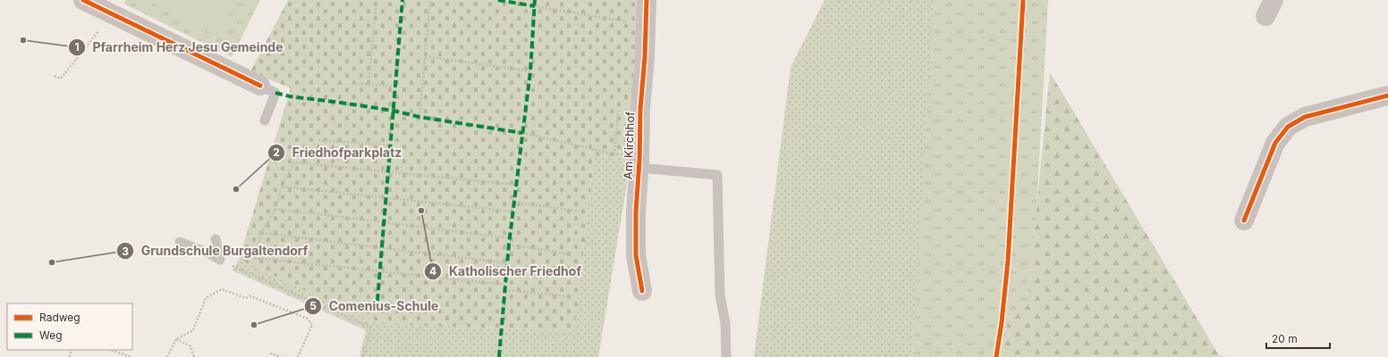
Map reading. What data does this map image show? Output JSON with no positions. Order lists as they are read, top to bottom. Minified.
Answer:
{"streets":{"street":["Am Kirchhof"]},"places":["Pfarrheim Herz Jesu Gemeinde","Friedhofparkplatz","Katholischer Friedhof","Grundschule Burgaltendorf","Comenius-Schule"],"legend":["Radweg","Weg"],"scale_bar":"20 m"}
